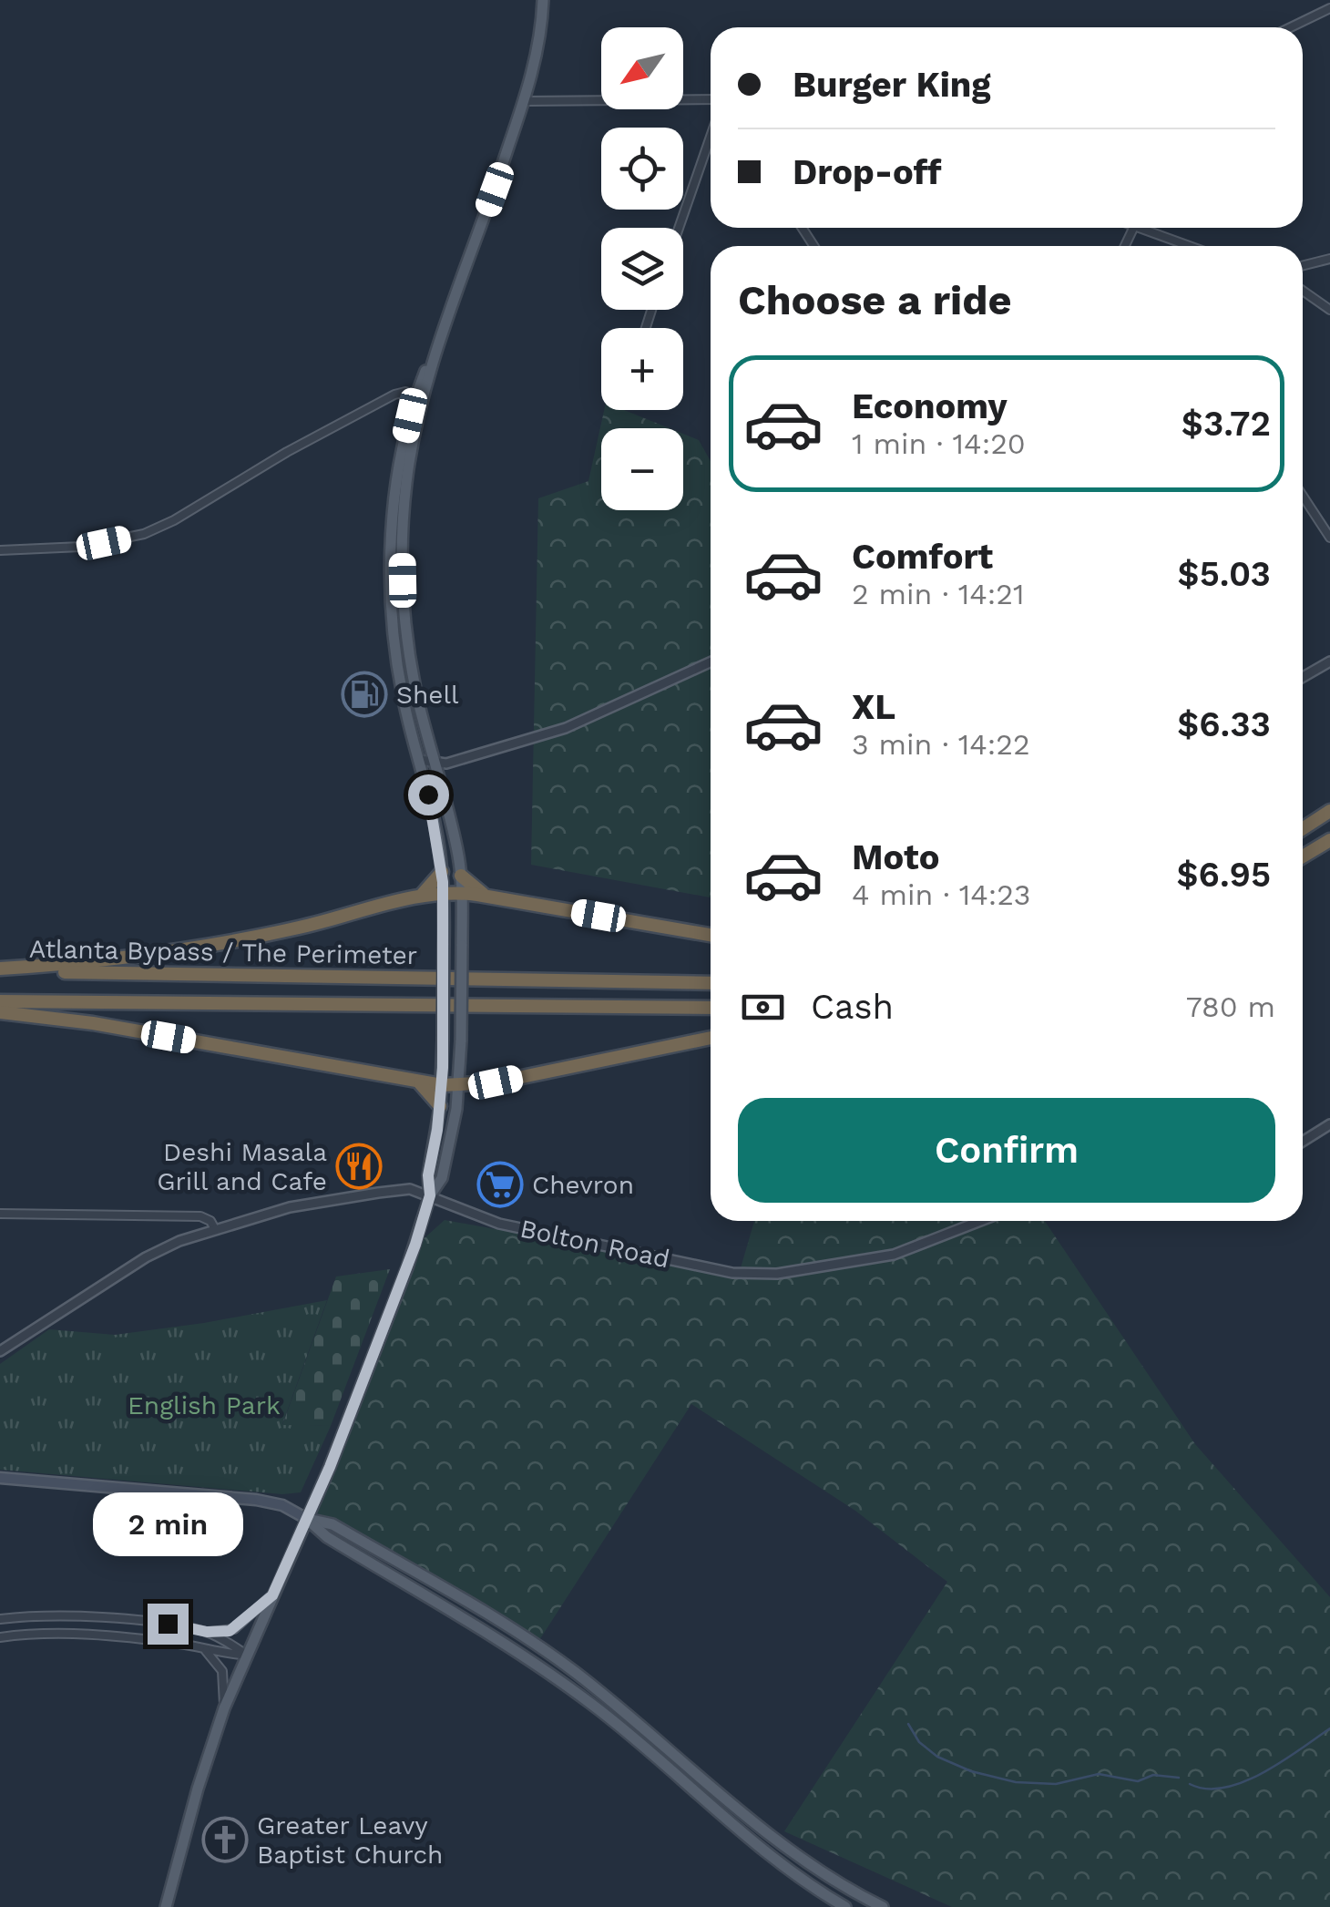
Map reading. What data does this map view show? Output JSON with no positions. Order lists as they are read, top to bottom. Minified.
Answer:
{"streets":{"highway":["Atlanta Bypass / The Perimeter"],"street":["Bolton Road"]},"parks":["English Park"],"places":{"fuel station":["Shell"],"restaurant":["Deshi Masala Grill and Cafe"],"supermarket":["Chevron"],"church":["Greater Leavy Baptist Church"]},"north":"bottom left","page":{"map_buttons":["+","−"],"banner":["Burger King","Drop-off"],"heading":"Choose a ride","list":[{"name":"Economy","note":"1 min · 14:20","value":"$3.72"},{"name":"Comfort","note":"2 min · 14:21","value":"$5.03"},{"name":"XL","note":"3 min · 14:22","value":"$6.33"},{"name":"Moto","note":"4 min · 14:23","value":"$6.95"}],"pay":["Cash","780 m"],"buttons":"Confirm","bubble":"2 min"}}
